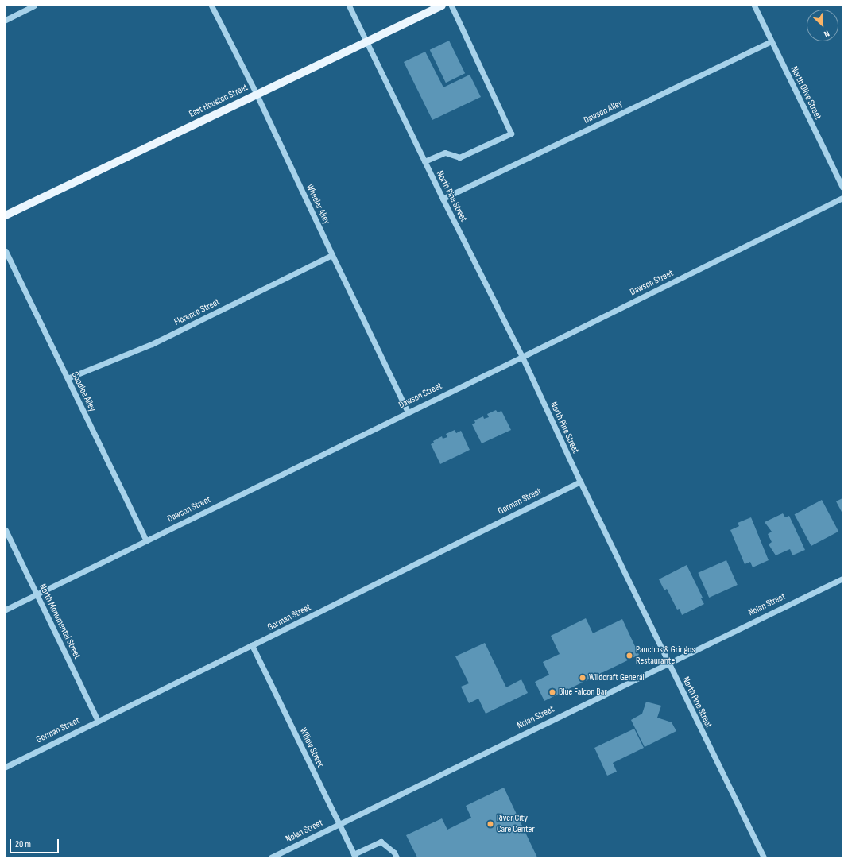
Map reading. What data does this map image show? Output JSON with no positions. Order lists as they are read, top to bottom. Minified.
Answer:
{"streets":{"main road":["East Houston Street"],"street":["North Olive Street","Dawson Alley","North Pine Street","Wheeler Alley","Dawson Street","Florence Street","Goodloe Alley","Gorman Street","Nolan Street","North Monumental Street","Willow Street"]},"crossings":[["North Olive Street","Dawson Alley"],["East Houston Street","North Pine Street"],["East Houston Street","Wheeler Alley"],["Dawson Alley","North Pine Street"],["North Pine Street","Dawson Street"],["North Pine Street","Gorman Street"],["North Pine Street","Nolan Street"],["Wheeler Alley","Dawson Street"],["Wheeler Alley","Florence Street"],["Dawson Street","Goodloe Alley"],["Dawson Street","North Monumental Street"],["Florence Street","Goodloe Alley"],["Gorman Street","North Monumental Street"],["Gorman Street","Willow Street"],["Nolan Street","Willow Street"]],"places":["Panchos & Gringos Restaurante","Wildcraft General","Blue Falcon Bar","River City Care Center"],"scale_bar":"20 m","north":"bottom right"}
